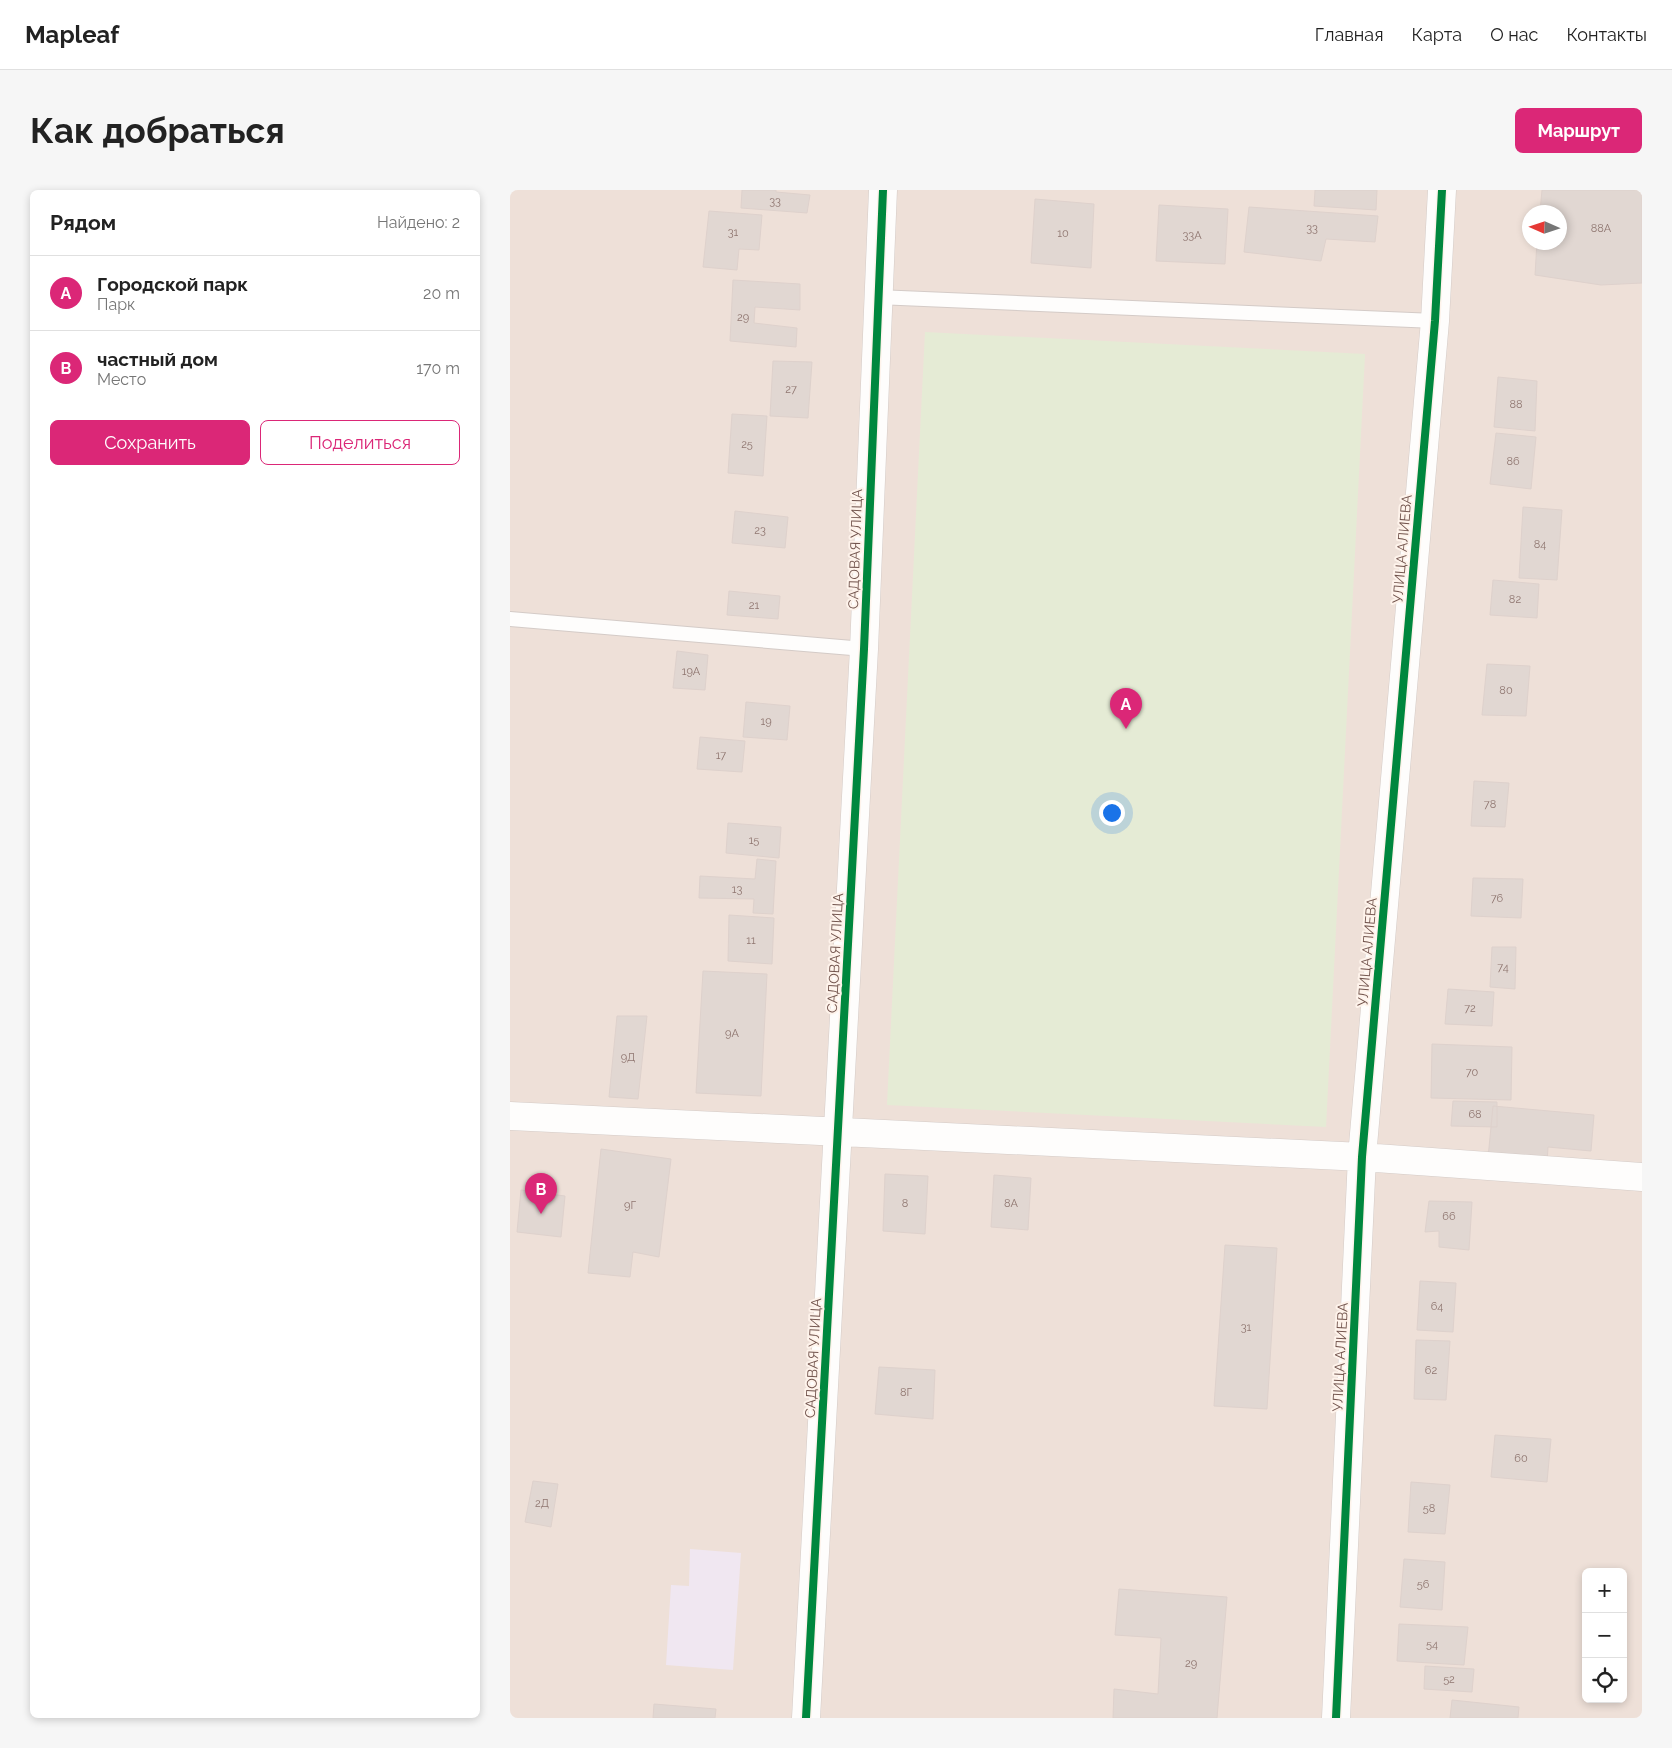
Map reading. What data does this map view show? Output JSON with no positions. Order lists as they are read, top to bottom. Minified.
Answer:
{"streets":{"street":["САДОВАЯ УЛИЦА","УЛИЦА АЛИЕВА"]},"house_numbers":["33","33","88А","31","10","33А","29","27","88","25","86","23","84","82","21","19А","80","19","17","78","15","13","76","11","74","72","9А","9Д","70","68","8","8А","9Г","66","64","31","62","8Г","60","2Д","58","56","54","29","52"],"north":"left","page":{"header":"Mapleaf","nav":["Главная","Карта","О нас","Контакты"],"buttons":["Маршрут",["Сохранить","Поделиться"]],"title":"Как добраться","heading":["Рядом","Найдено: 2"],"list":[{"mark":"A","name":"Городской парк","note":"Парк","value":"20 m"},{"mark":"B","name":"частный дом","note":"Место","value":"170 m"}],"pins":["A","B"],"map_buttons":["+","−"]}}
